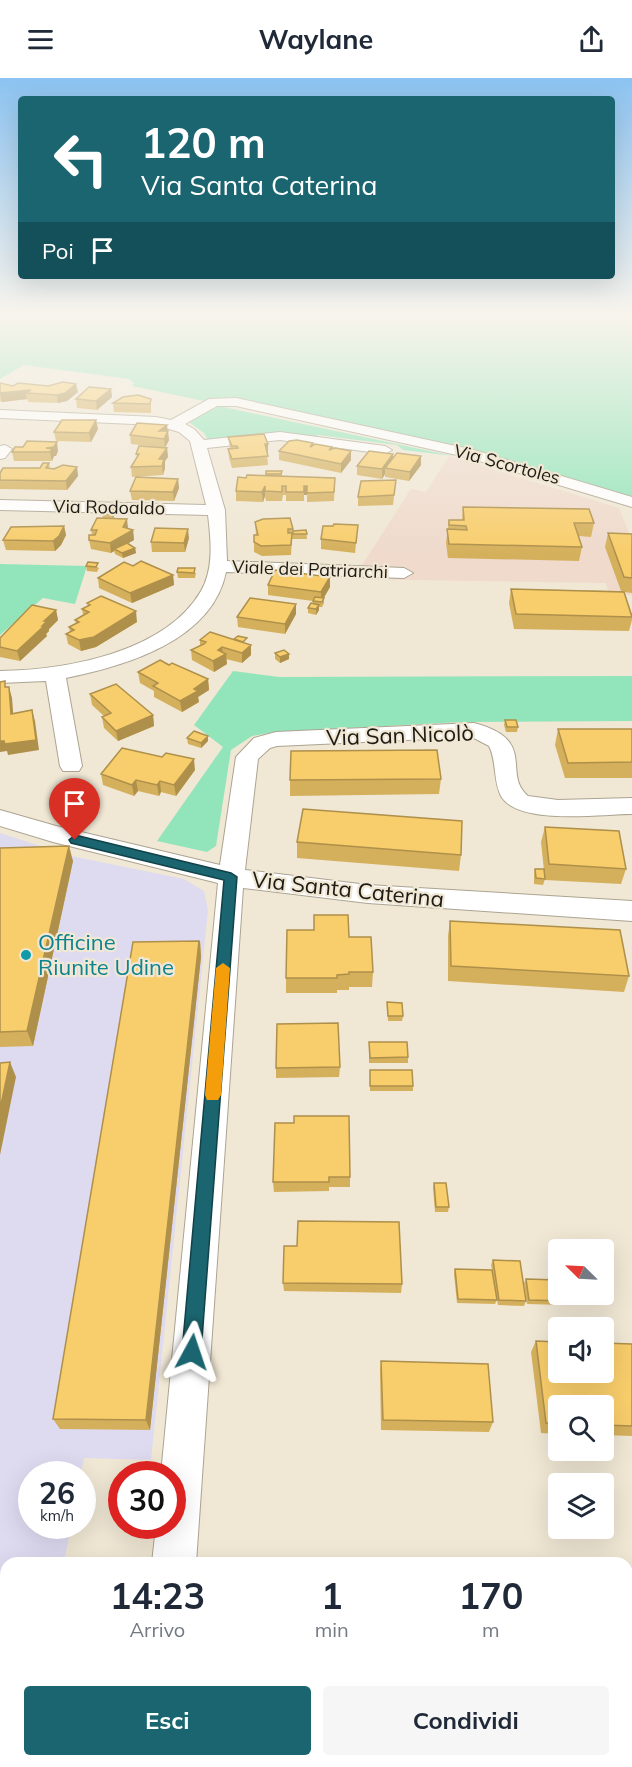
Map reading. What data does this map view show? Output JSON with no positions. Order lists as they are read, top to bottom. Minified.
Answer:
{"streets":{"street":["Via Scortoles","Via Rodoaldo","Viale dei Patriarchi","Via San Nicolò","Via Santa Caterina"]},"crossings":[["Via Rodoaldo","Viale dei Patriarchi"],["Via San Nicolò","Via Santa Caterina"]],"places":["Officine Riunite Udine"],"north":"top left","page":{"header":"Waylane","turn":["120 m","Via Santa Caterina"],"then":"Poi","speed":"26 km/h","limit":"30","eta":["14:23","Arrivo","1","min","170","m"],"buttons":["Esci","Condividi"]}}
